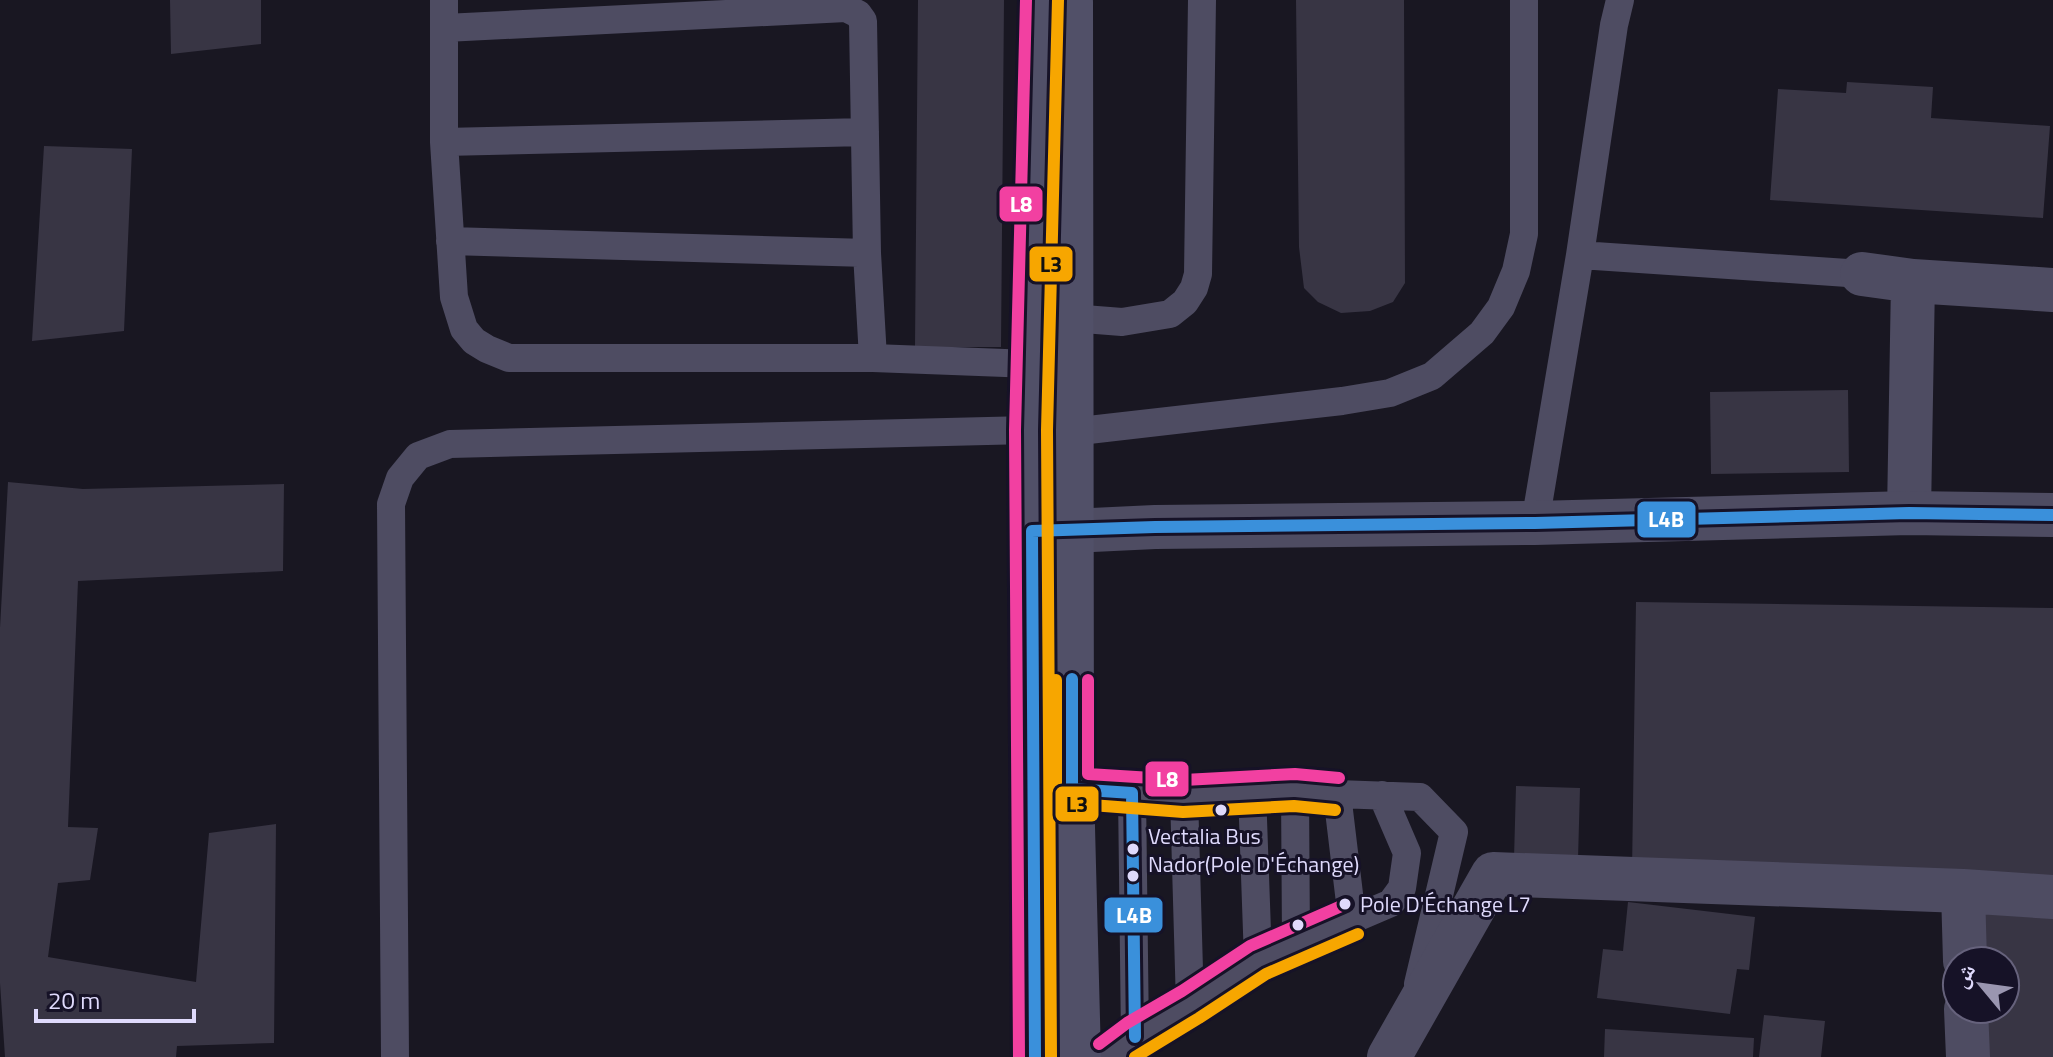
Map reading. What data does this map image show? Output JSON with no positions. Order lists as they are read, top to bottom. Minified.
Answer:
{"places":["Vectalia Bus Nador(Pole D'Échange)","Pole D'Échange L7"],"lines":["transit line L3","transit line L8","transit line L4B"],"scale_bar":"20 m","north":"top left"}
